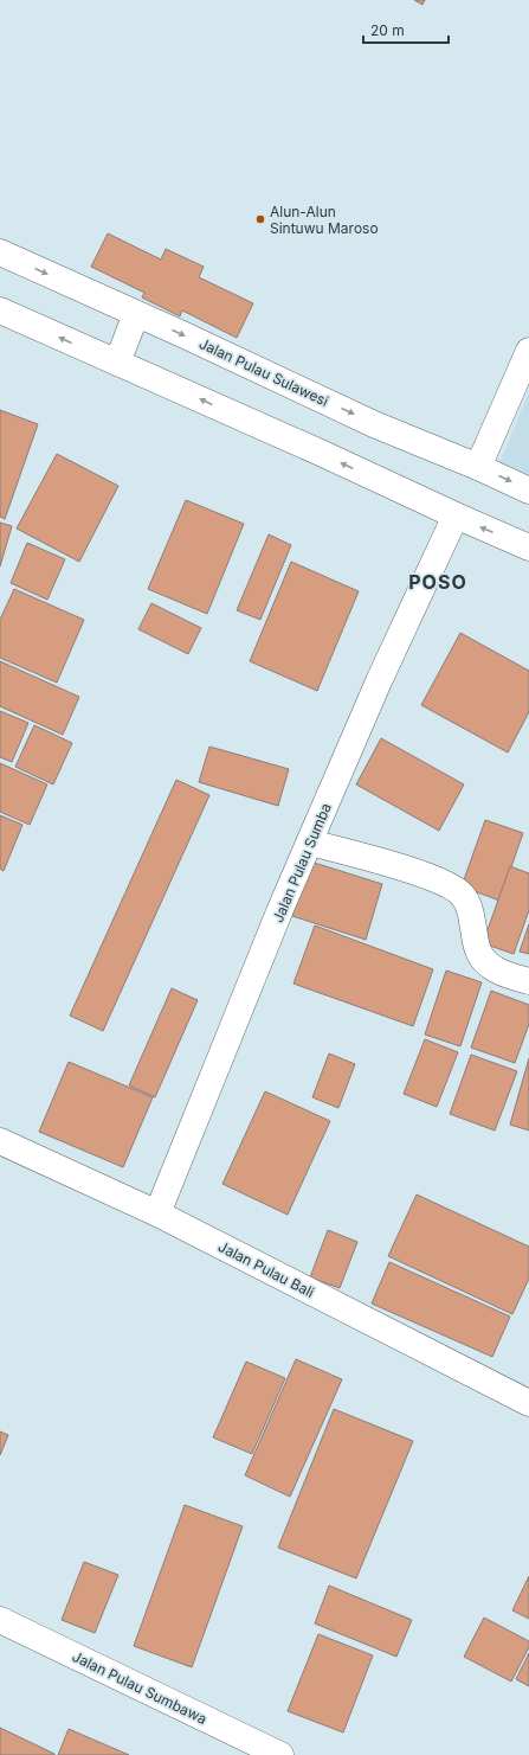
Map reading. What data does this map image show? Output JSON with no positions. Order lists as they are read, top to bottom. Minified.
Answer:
{"streets":{"street":["Jalan Pulau Sulawesi","Jalan Pulau Sumba","Jalan Pulau Bali","Jalan Pulau Sumbawa"]},"crossings":[["Jalan Pulau Sumba","Jalan Pulau Bali"]],"districts":["POSO"],"places":["Alun-Alun Sintuwu Maroso"],"scale_bar":"20 m"}
